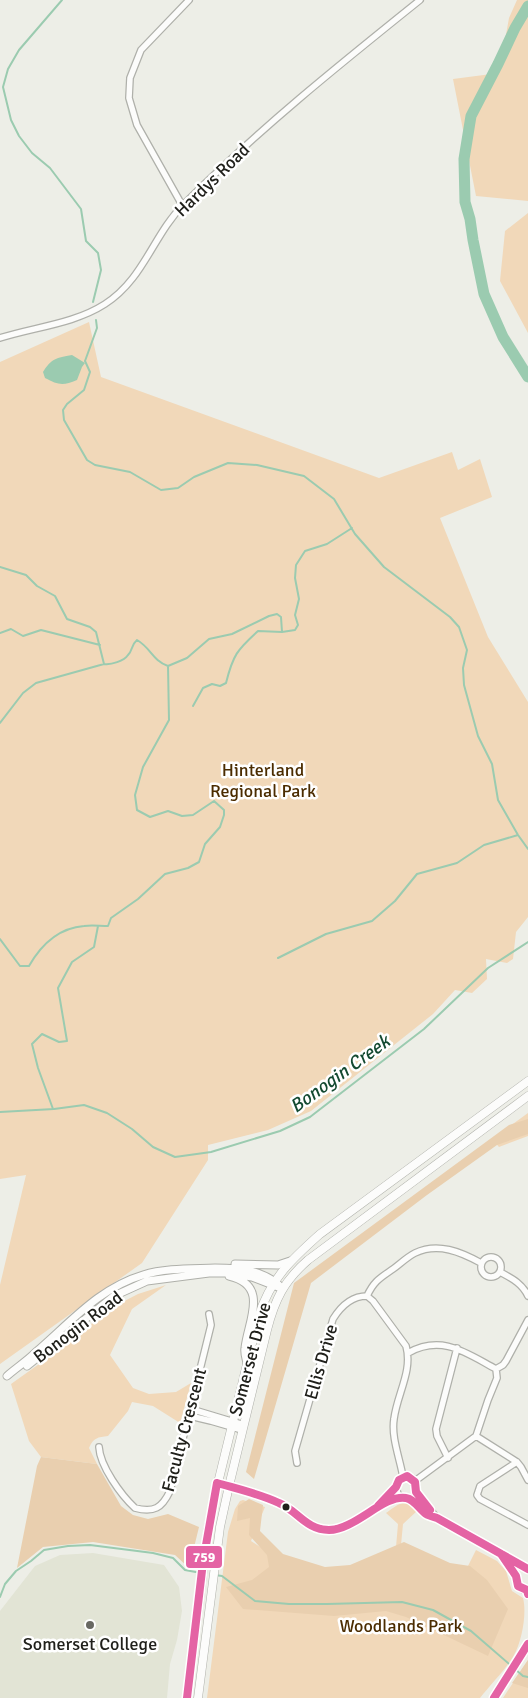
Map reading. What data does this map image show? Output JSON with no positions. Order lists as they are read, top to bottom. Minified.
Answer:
{"streets":{"main road":["Somerset Drive"],"street":["Hardys Road","Bonogin Road","Ellis Drive","Faculty Crescent"]},"crossings":[["Bonogin Road","Somerset Drive"]],"water":["Bonogin Creek"],"parks":["Hinterland Regional Park","Woodlands Park"],"places":["Somerset College"],"lines":["transit line 759"]}
